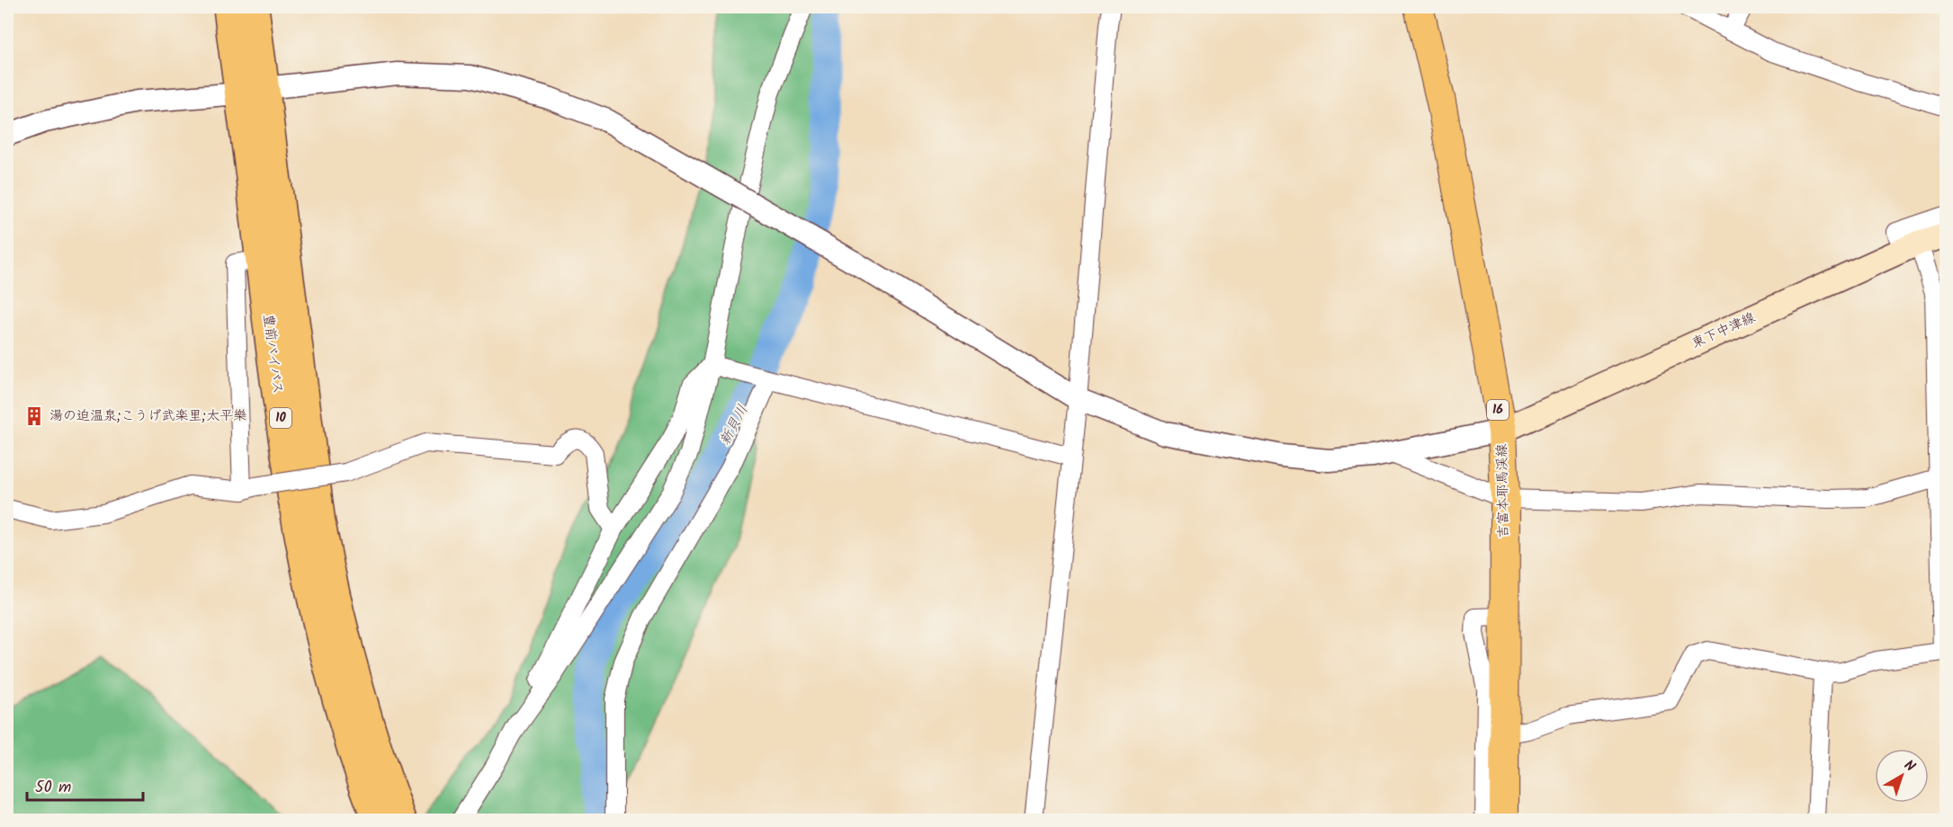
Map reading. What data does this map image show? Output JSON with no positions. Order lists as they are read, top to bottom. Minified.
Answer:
{"streets":{"highway":["豊前バイパス","10"],"main road":["東下中津線","16","吉富本耶馬渓線"]},"crossings":[["東下中津線","吉富本耶馬渓線"]],"water":["新貝川"],"places":{"building":["湯の迫温泉;こうげ武楽里;太平樂"]},"scale_bar":"50 m","north":"top right"}
